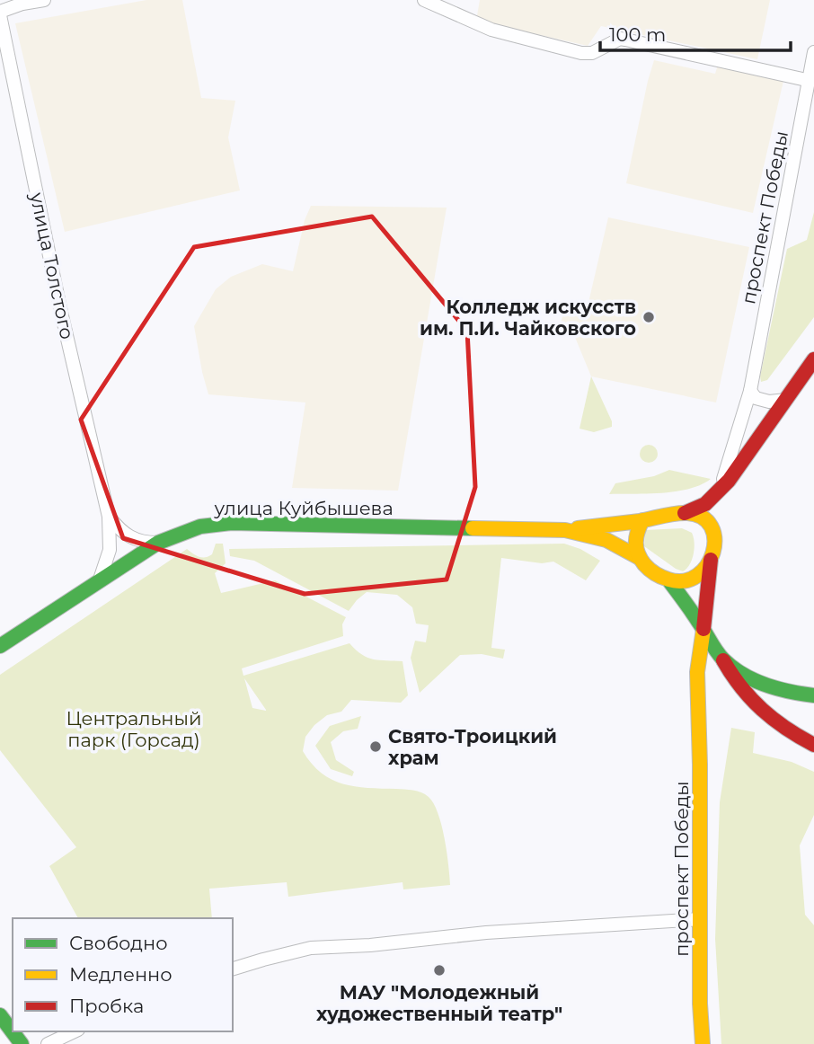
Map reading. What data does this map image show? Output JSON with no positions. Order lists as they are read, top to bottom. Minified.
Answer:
{"streets":{"main road":["проспект Победы","улица Куйбышева"],"street":["улица Толстого"]},"crossings":[["проспект Победы","улица Куйбышева"],["улица Толстого","улица Куйбышева"]],"parks":["Центральный парк (Горсад)"],"places":["Колледж искусств им. П.И. Чайковского","Свято-Троицкий храм","МАУ \"Молодежный художественный театр\""],"legend":["Свободно","Медленно","Пробка"],"scale_bar":"100 m"}
